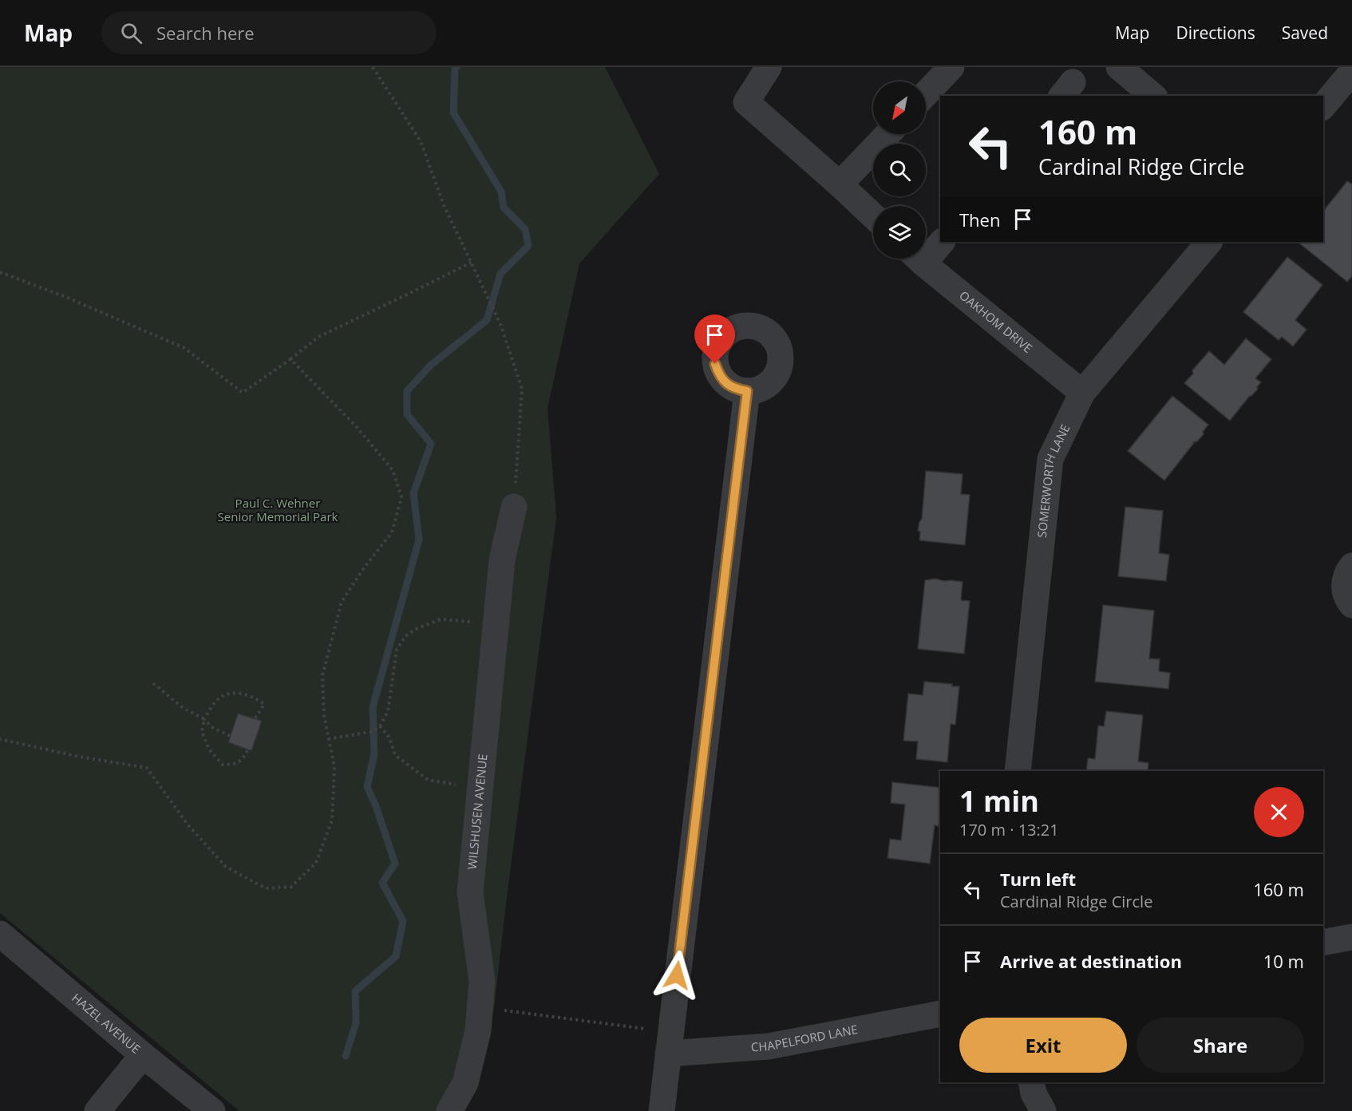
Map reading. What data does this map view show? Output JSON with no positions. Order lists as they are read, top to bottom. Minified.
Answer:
{"streets":{"street":["OAKHOM DRIVE","SOMERWORTH LANE","WILSHUSEN AVENUE","HAZEL AVENUE","CHAPELFORD LANE"]},"crossings":[["OAKHOM DRIVE","SOMERWORTH LANE"]],"parks":["Paul C. Wehner Senior Memorial Park"],"north":"bottom left","page":{"header":"Map","search":"Search here","nav":["Map","Directions","Saved"],"turn":["160 m","Cardinal Ridge Circle"],"then":"Then","heading":["1 min","170 m · 13:21"],"list":[{"name":"Turn left","note":"Cardinal Ridge Circle","value":"160 m"},{"name":"Arrive at destination","value":"10 m"}],"buttons":["Exit","Share"]}}
